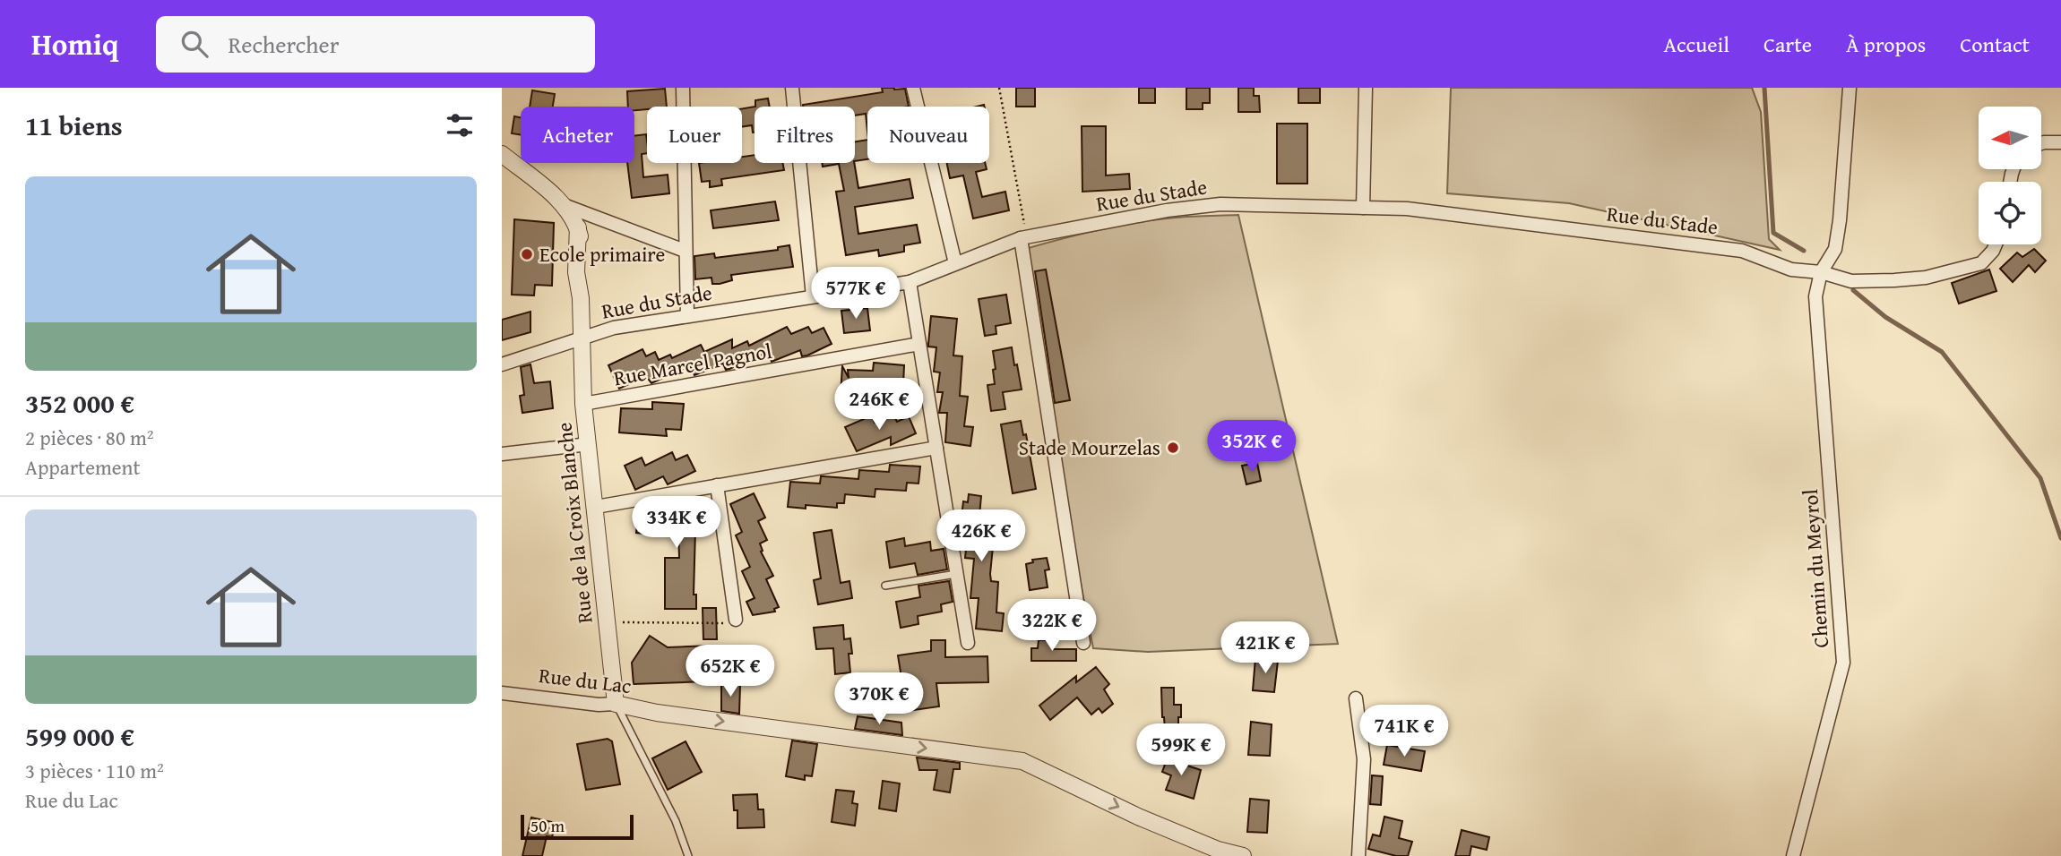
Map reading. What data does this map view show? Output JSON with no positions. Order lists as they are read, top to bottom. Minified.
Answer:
{"streets":{"street":["Rue du Stade","Rue Marcel Pagnol","Rue de la Croix Blanche","Chemin du Meyrol","Rue du Lac"]},"crossings":[["Rue du Stade","Rue de la Croix Blanche"],["Rue du Stade","Chemin du Meyrol"],["Rue Marcel Pagnol","Rue de la Croix Blanche"],["Rue de la Croix Blanche","Rue du Lac"]],"one_way":["Rue du Lac"],"places":["Ecole primaire","Stade Mourzelas"],"scale_bar":"50 m","north":"left","page":{"header":"Homiq","search":"Rechercher","nav":["Accueil","Carte","À propos","Contact"],"heading":"11 biens","chip":["Acheter","Louer","Filtres","Nouveau"],"list":[{"name":"352 000 €","note":"2 pièces · 80 m² · Appartement"},{"name":"599 000 €","note":"3 pièces · 110 m² · Rue du Lac"}],"price":["577K €","246K €","352K €","334K €","426K €","322K €","421K €","652K €","370K €","741K €","599K €"],"scale":"50 m"}}
